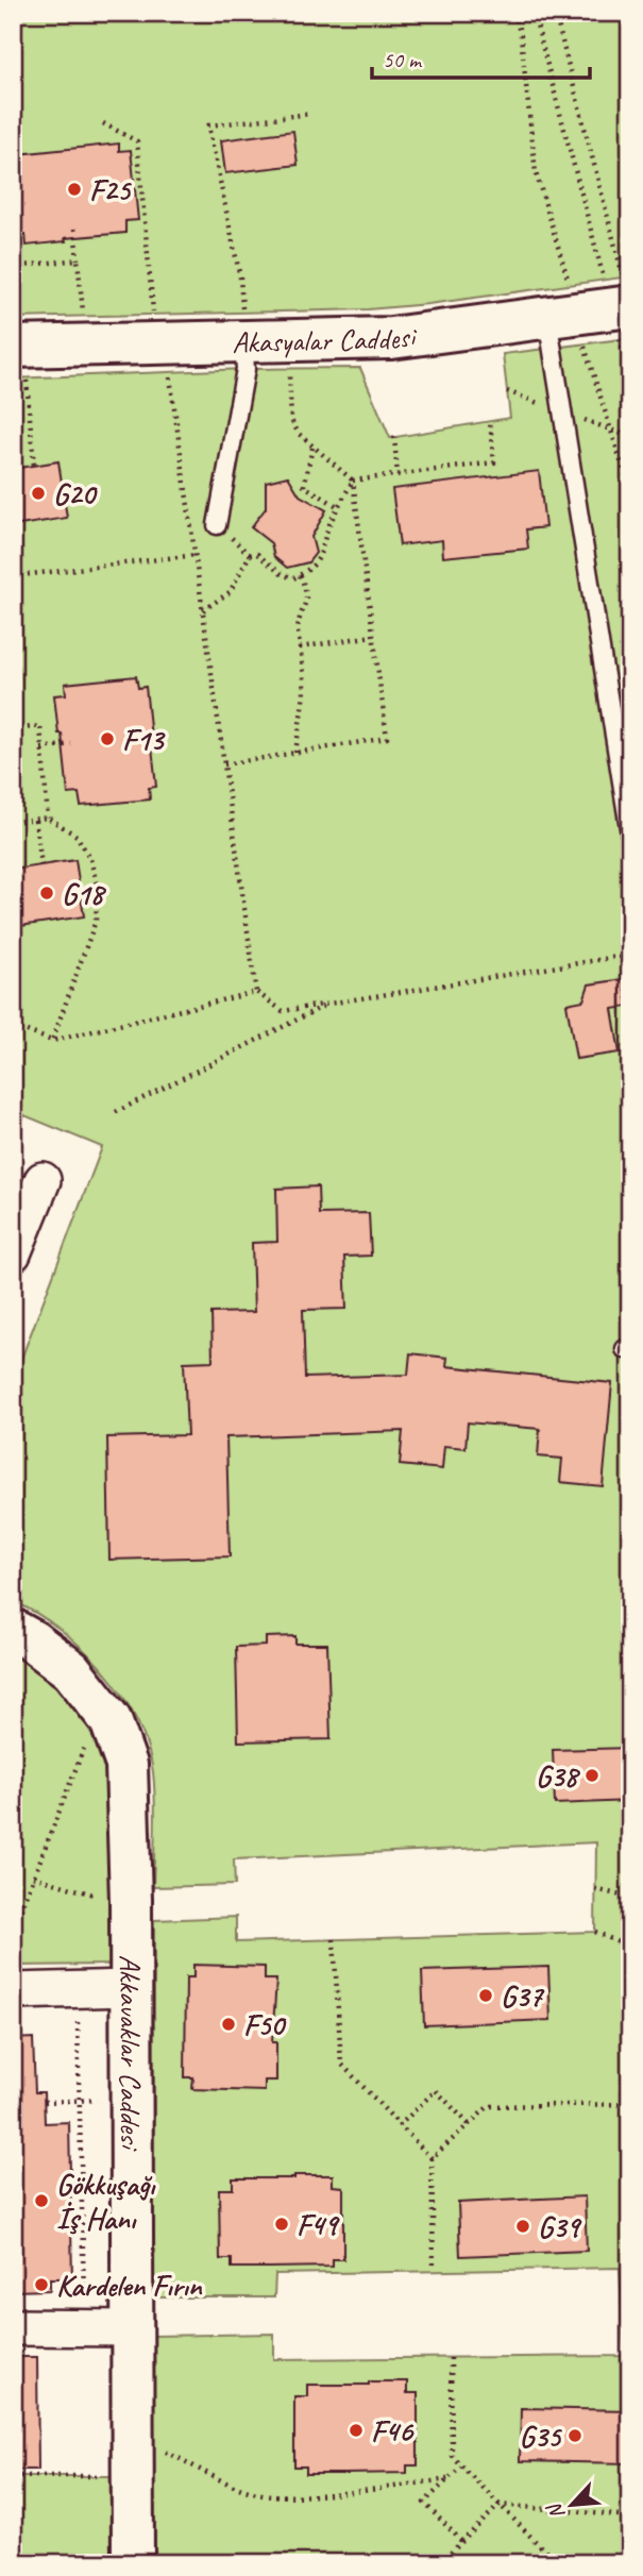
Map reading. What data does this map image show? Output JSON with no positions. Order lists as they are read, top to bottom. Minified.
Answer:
{"streets":{"street":["Akasyalar Caddesi","Akkavaklar Caddesi"]},"places":["F25","G20","F13","G18","G38","G37","F50","Gökkuşağı İş Hanı","F49","G39","Kardelen Fırın","F46","G35"],"scale_bar":"50 m","north":"bottom left"}
